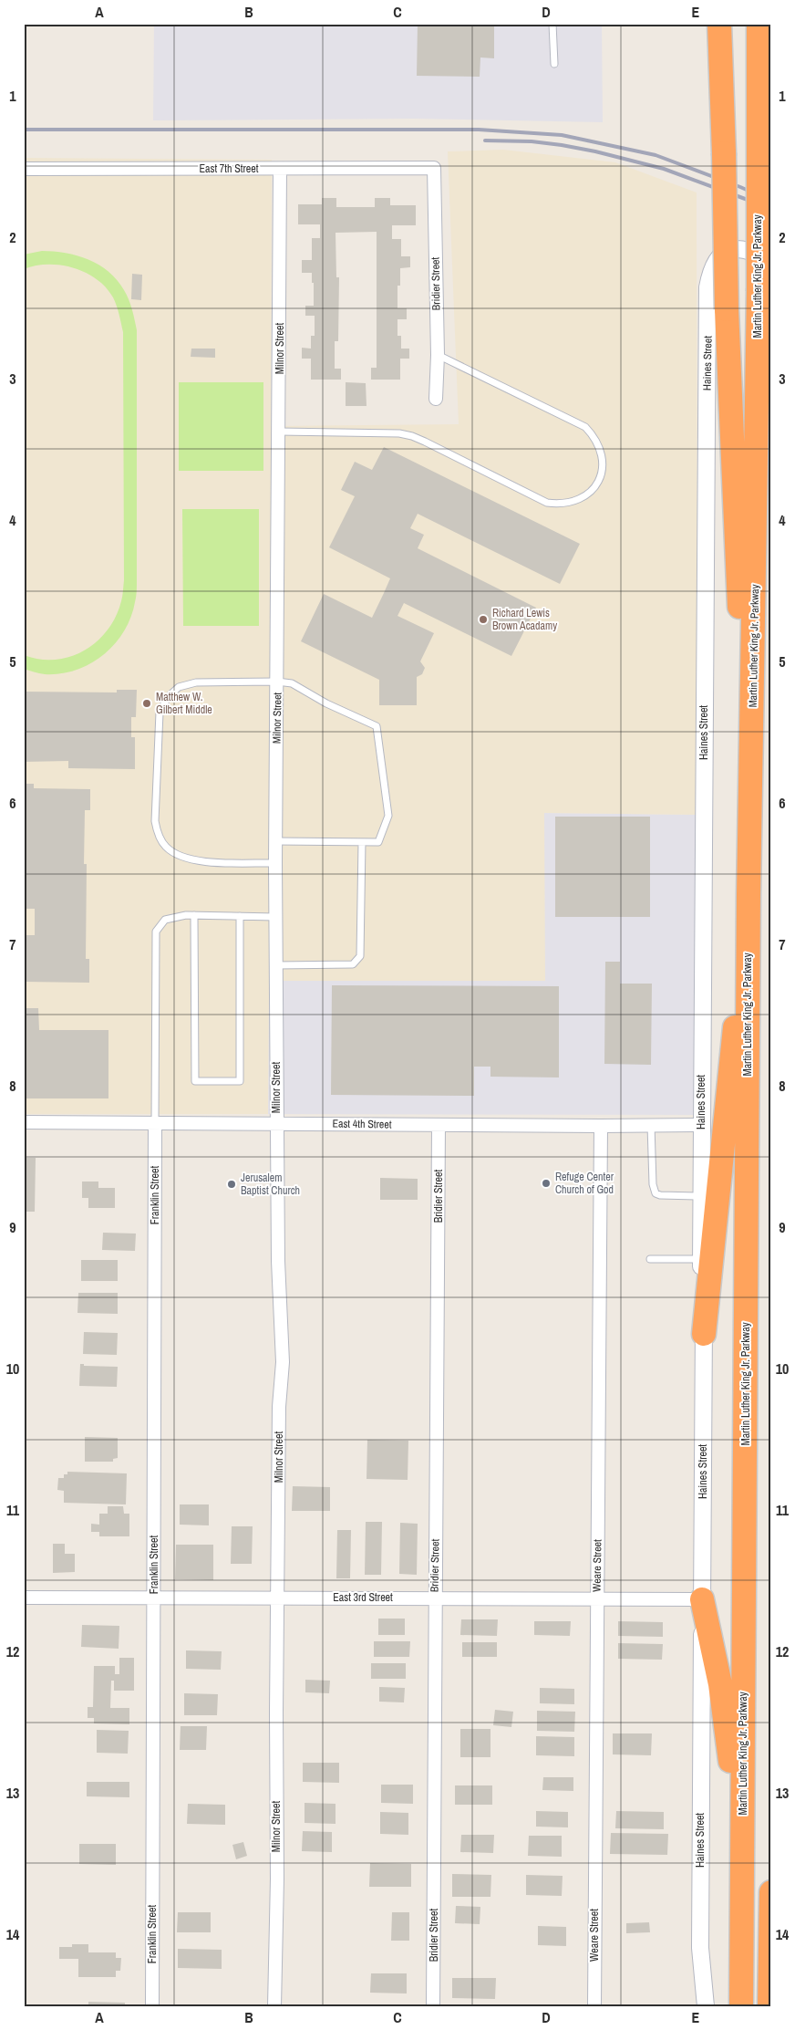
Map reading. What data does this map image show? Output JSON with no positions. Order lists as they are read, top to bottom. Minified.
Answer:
{"streets":{"highway":["Martin Luther King Jr. Parkway"],"street":["East 7th Street","Bridier Street","Milnor Street","Haines Street","East 4th Street","Franklin Street","Weare Street","East 3rd Street"]},"crossings":[["East 7th Street","Bridier Street"],["East 7th Street","Milnor Street"],["Bridier Street","East 4th Street"],["Bridier Street","East 3rd Street"],["Milnor Street","East 4th Street"],["Milnor Street","East 3rd Street"],["Haines Street","East 4th Street"],["Haines Street","East 3rd Street"],["East 4th Street","Franklin Street"],["East 4th Street","Weare Street"],["Franklin Street","East 3rd Street"],["Weare Street","East 3rd Street"]],"places":["Richard Lewis Brown Acadamy","Matthew W. Gilbert Middle","Refuge Center Church of God","Jerusalem Baptist Church"],"grid":{"columns":["A","B","C","D","E"],"rows":["1","2","3","4","5","6","7","8","9","10","11","12","13","14"]}}
